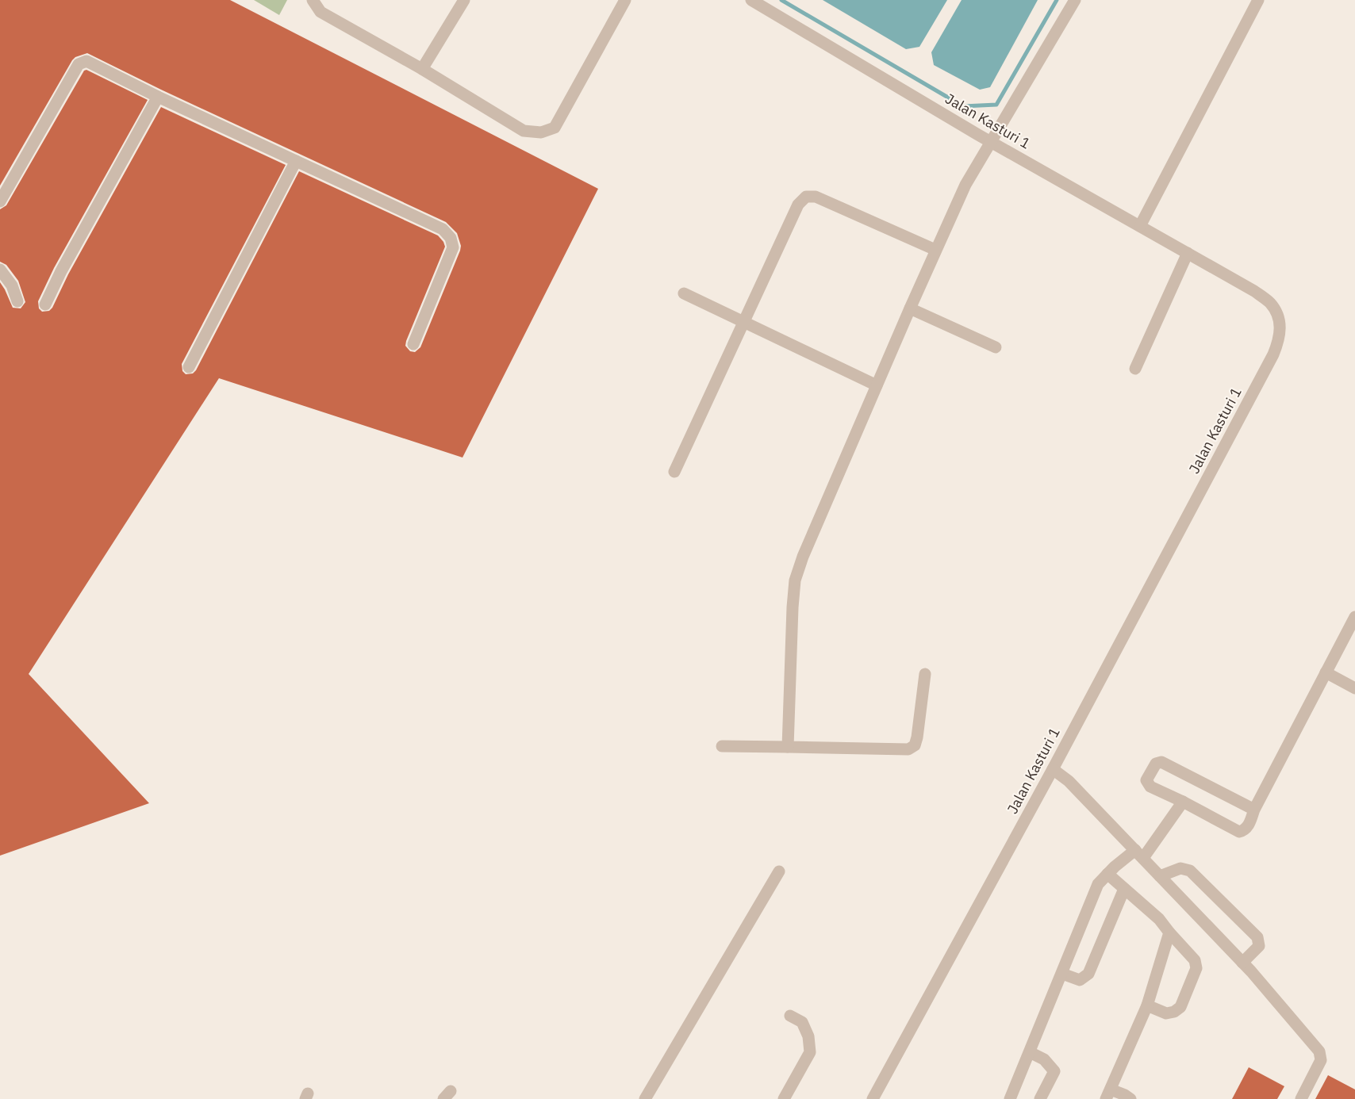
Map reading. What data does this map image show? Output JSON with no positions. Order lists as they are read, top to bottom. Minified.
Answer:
{"streets":{"street":["Jalan Kasturi 1"]}}
